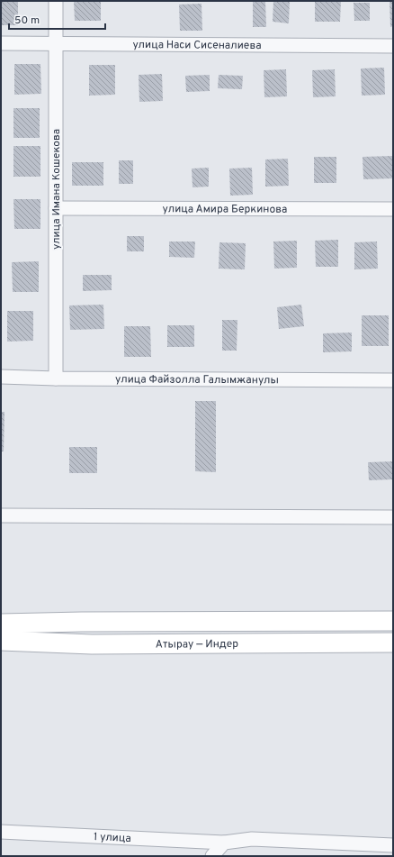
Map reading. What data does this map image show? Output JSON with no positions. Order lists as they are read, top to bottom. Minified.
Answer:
{"streets":{"main road":["Атырау — Индер"],"street":["улица Наси Сисеналиева","улица Имана Кошекова","улица Амира Беркинова","улица Файзолла Галымжанулы","1 улица"]},"crossings":[["улица Наси Сисеналиева","улица Имана Кошекова"],["улица Имана Кошекова","улица Амира Беркинова"],["улица Имана Кошекова","улица Файзолла Галымжанулы"]],"scale_bar":"50 m"}
